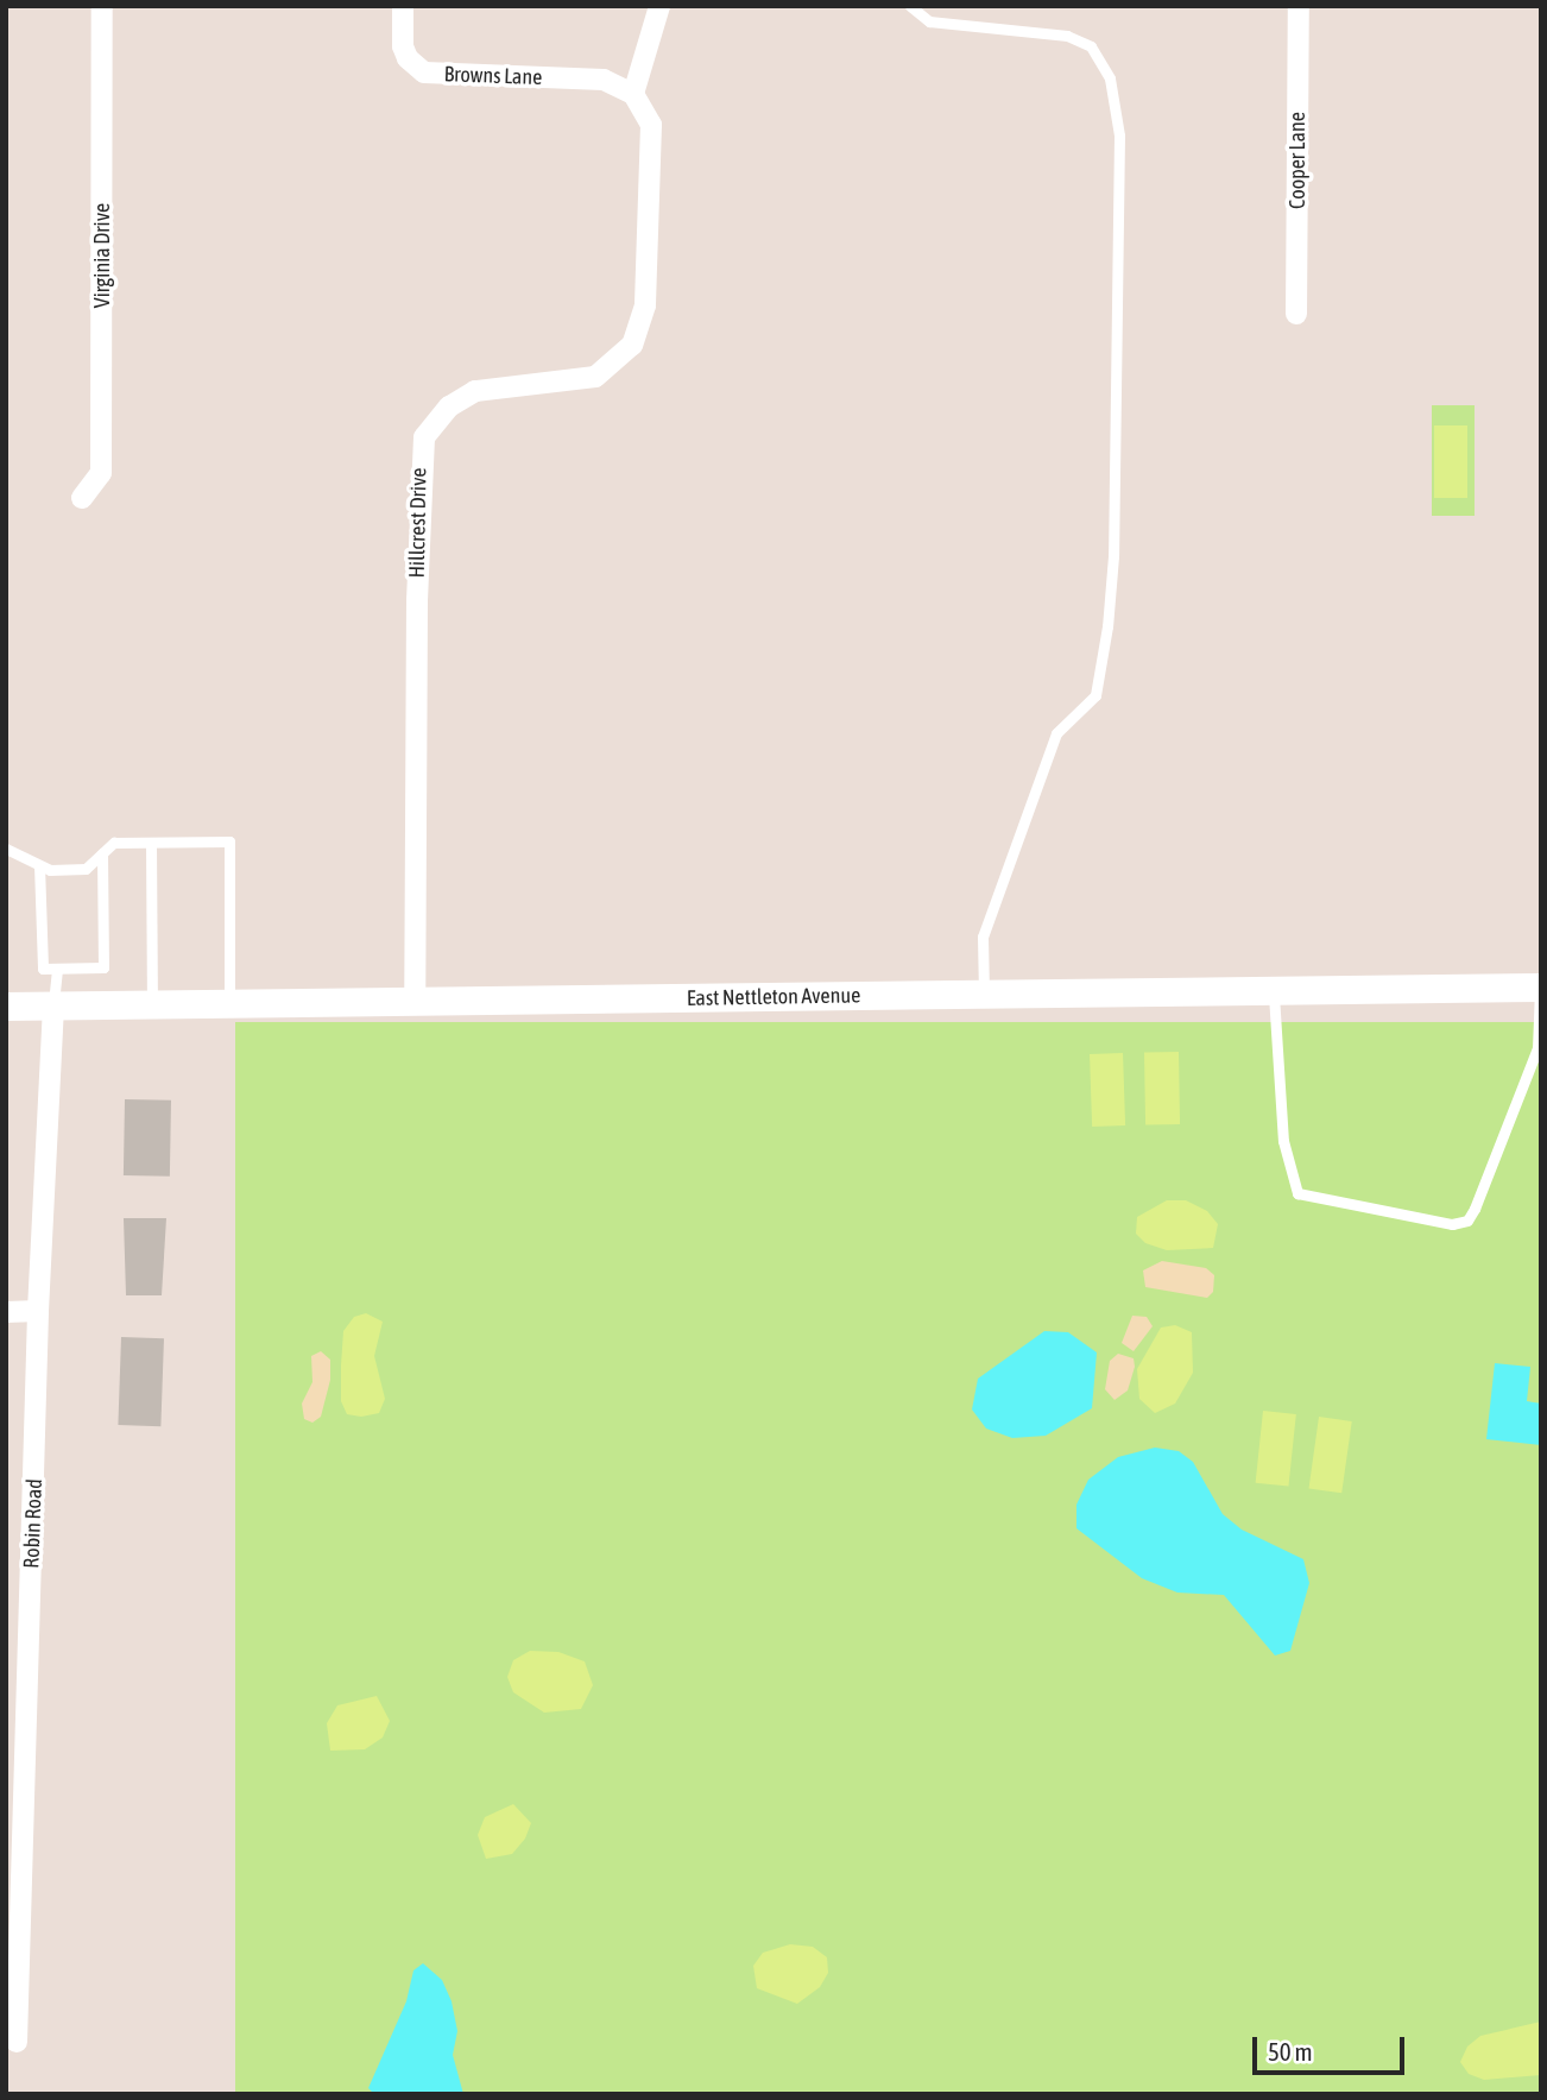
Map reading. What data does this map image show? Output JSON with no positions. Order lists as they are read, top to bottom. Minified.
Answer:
{"streets":{"main road":["East Nettleton Avenue"],"street":["Browns Lane","Cooper Lane","Virginia Drive","Hillcrest Drive","Robin Road"]},"crossings":[["Browns Lane","Hillcrest Drive"],["Hillcrest Drive","East Nettleton Avenue"],["East Nettleton Avenue","Robin Road"]],"scale_bar":"50 m"}
